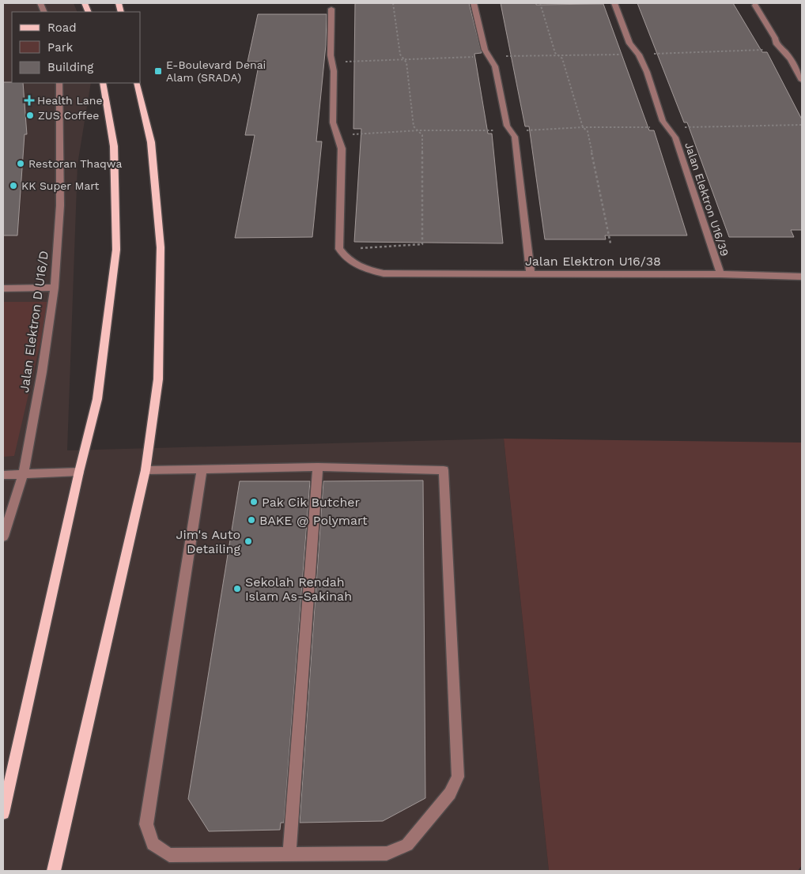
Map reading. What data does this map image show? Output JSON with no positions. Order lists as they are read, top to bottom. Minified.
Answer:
{"streets":{"street":["Jalan Elektron U16/39","Jalan Elektron U16/38","Jalan Elektron D U16/D"]},"crossings":[["Jalan Elektron U16/39","Jalan Elektron U16/38"]],"places":{"transit":["E-Boulevard Denai Alam (SRADA)"],"health":["Health Lane"],"other":["ZUS Coffee","Restoran Thaqwa","KK Super Mart","Pak Cik Butcher","BAKE @ Polymart","Jim's Auto Detailing","Sekolah Rendah Islam As-Sakinah"]},"legend":["Road","Park","Building"]}
